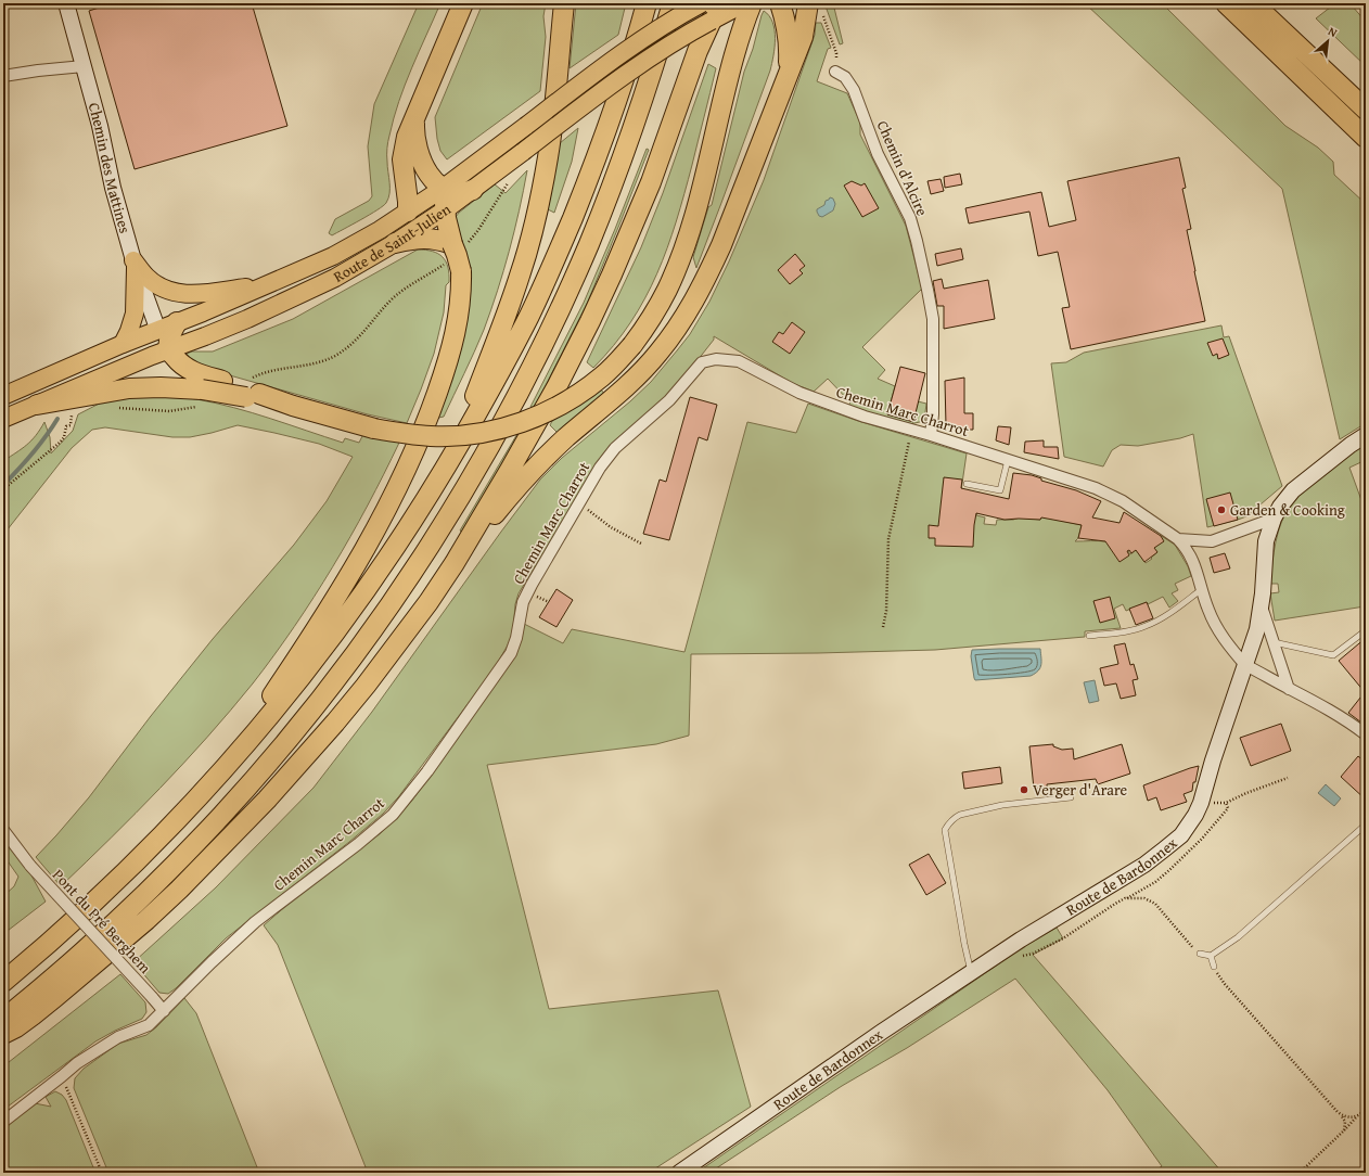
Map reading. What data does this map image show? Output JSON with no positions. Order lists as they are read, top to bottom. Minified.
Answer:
{"streets":{"main road":["Route de Saint-Julien"],"street":["Chemin des Mattines","Chemin d'Alcire","Chemin Marc Charrot","Route de Bardonnex","Pont du Pré Berghem"]},"crossings":[["Chemin des Mattines","Route de Saint-Julien"],["Chemin d'Alcire","Chemin Marc Charrot"],["Chemin Marc Charrot","Pont du Pré Berghem"]],"places":["Garden & Cooking","Verger d'Arare"],"north":"top right"}
